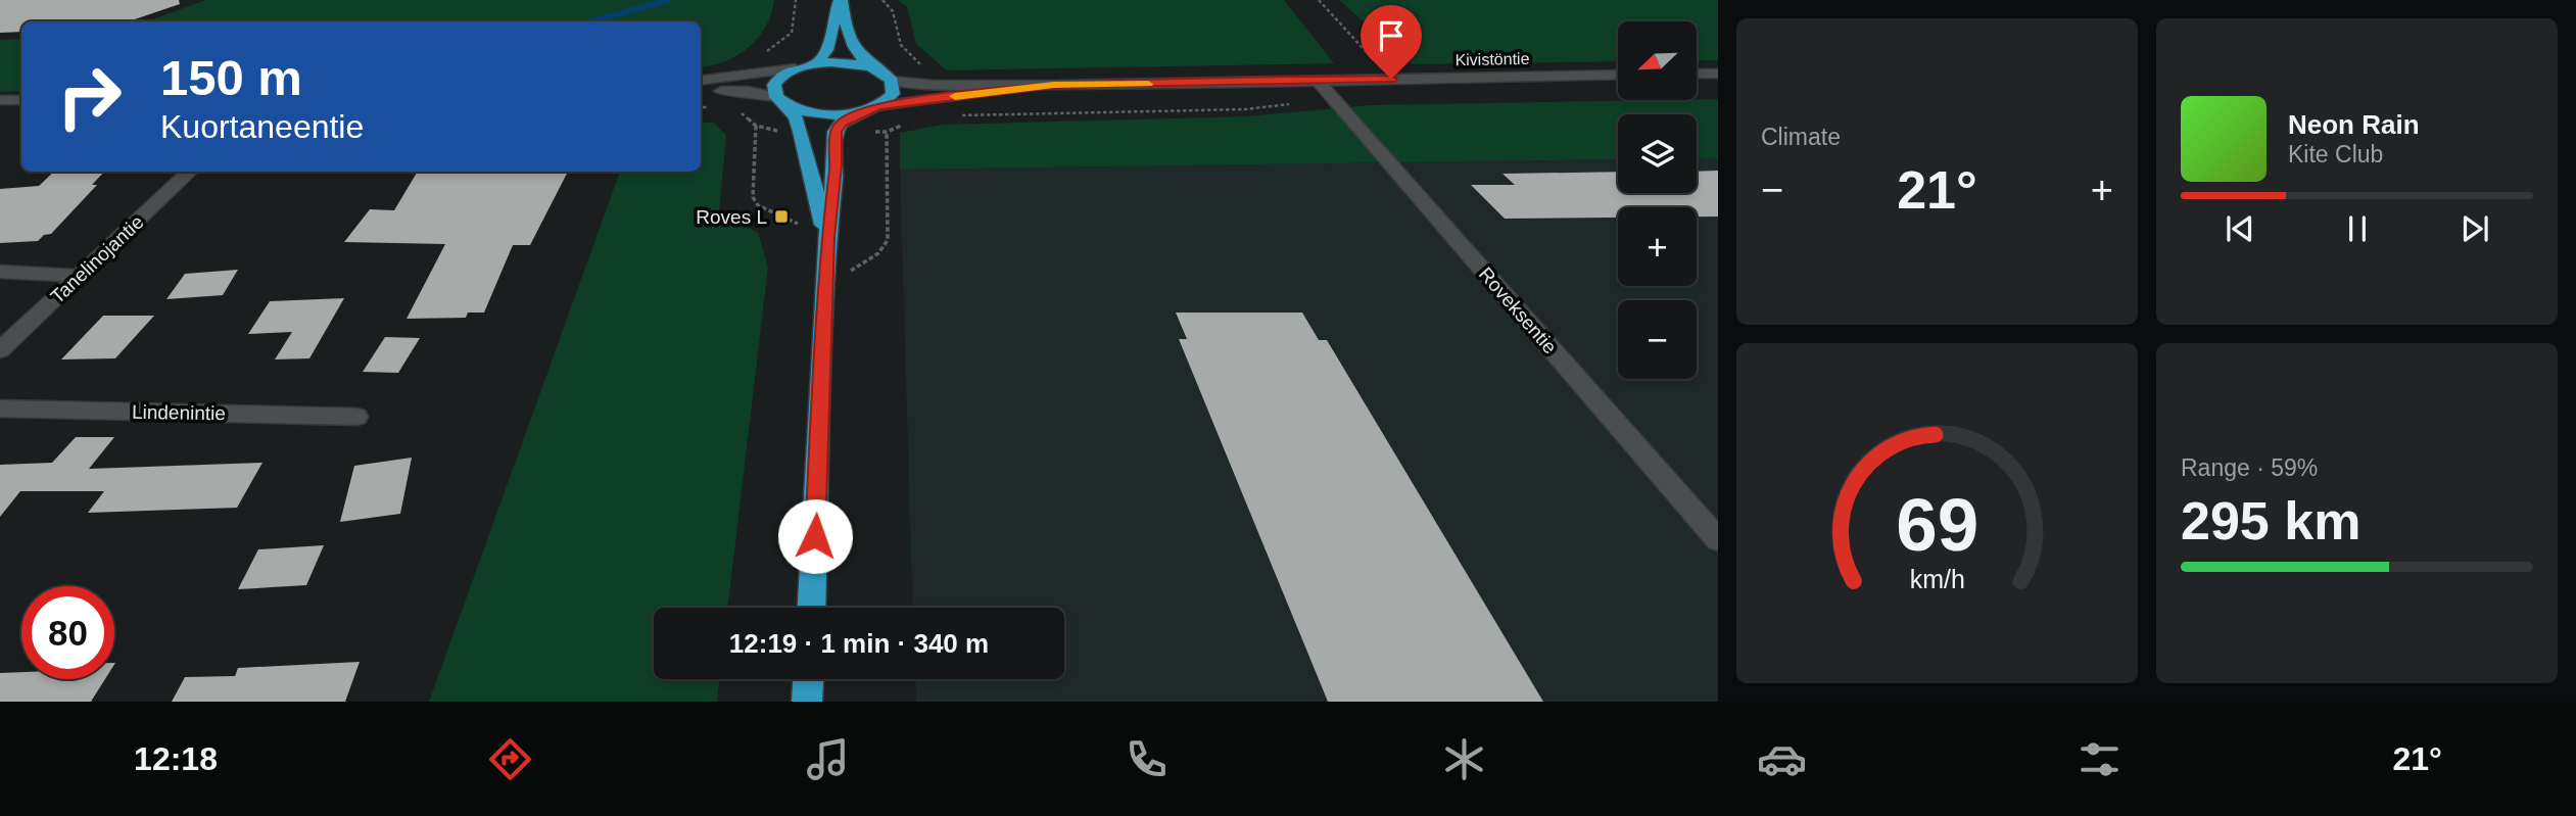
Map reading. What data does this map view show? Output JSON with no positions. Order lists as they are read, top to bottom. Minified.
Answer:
{"streets":{"street":["Kivistöntie","Tanelinojantie","Roveksentie","Lindenintie"]},"crossings":[["Kivistöntie","Roveksentie"]],"places":{"transit":["Roves L"]},"north":"bottom left","page":{"tile":["Climate",["Range · 59%","295 km"]],"map_buttons":["+","−"],"turn":["150 m","Kuortaneentie"],"song":["Neon Rain","Kite Club"],"heat":["−","21°","+"],"limit":"80","trip":"12:19 · 1 min · 340 m","tabs":["12:18","21°"],"gauge":["69","km/h"]}}
